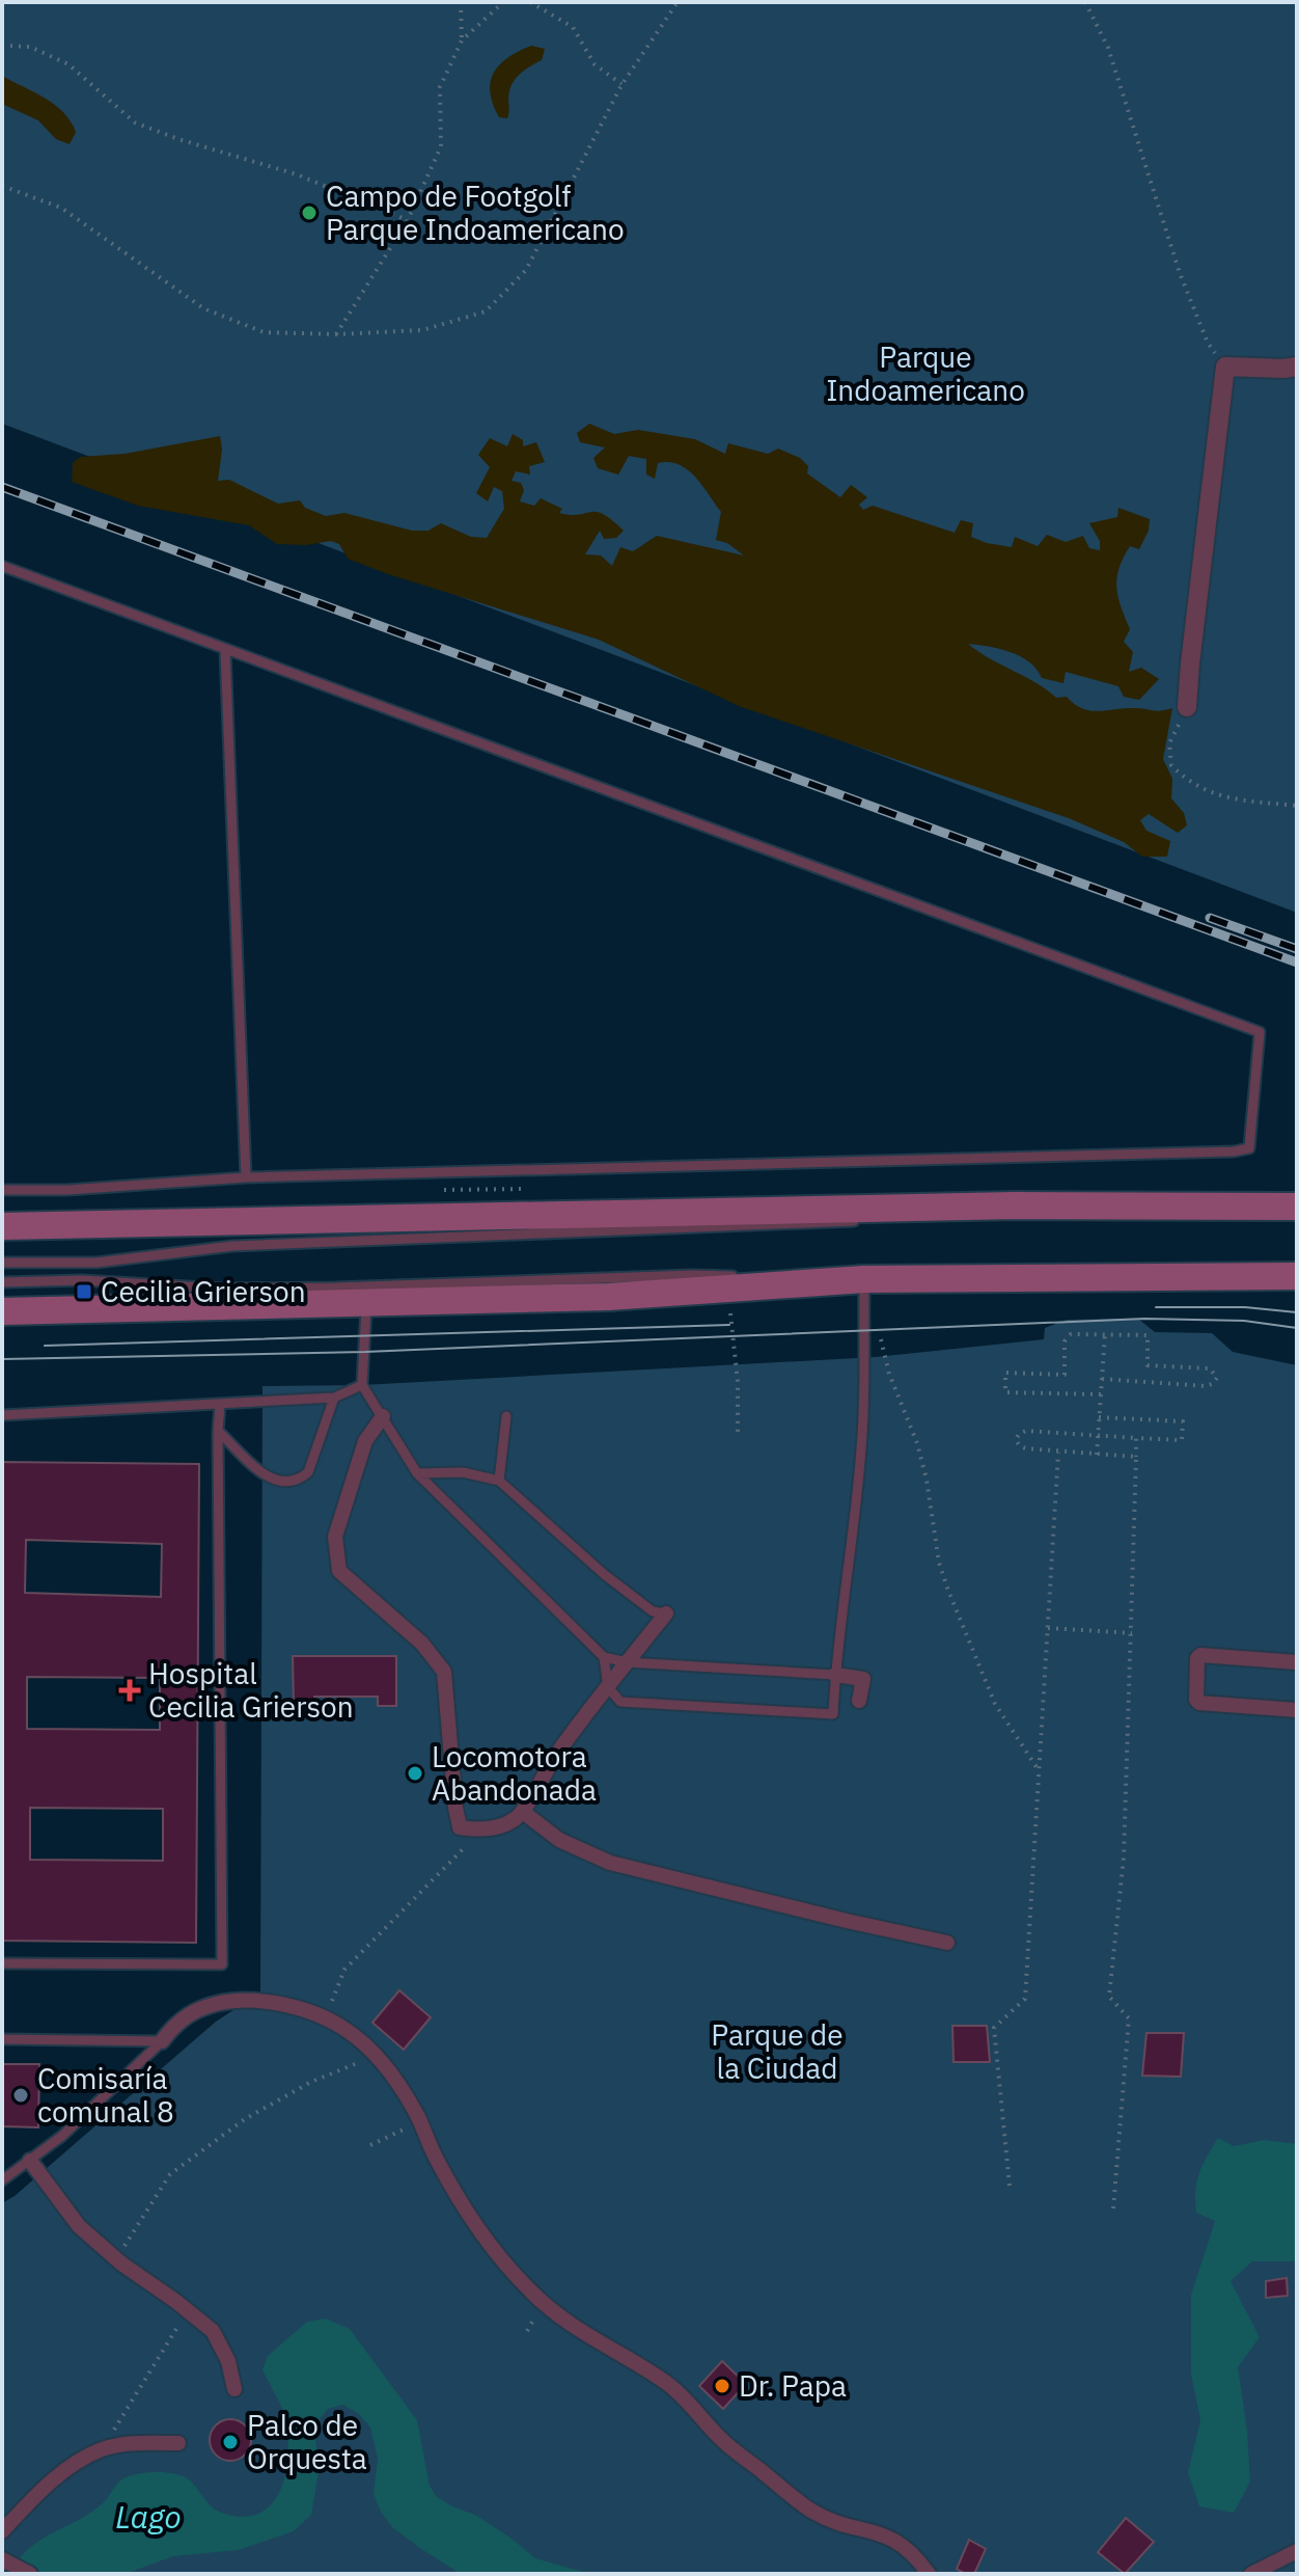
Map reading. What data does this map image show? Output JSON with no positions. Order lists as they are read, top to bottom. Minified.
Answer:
{"water":["Lago"],"parks":["Parque Indoamericano","Parque de la Ciudad"],"places":{"other":["Campo de Footgolf Parque Indoamericano","Locomotora Abandonada","Comisaría comunal 8","Dr. Papa","Palco de Orquesta"],"transit":["Cecilia Grierson"],"health":["Hospital Cecilia Grierson"]}}
